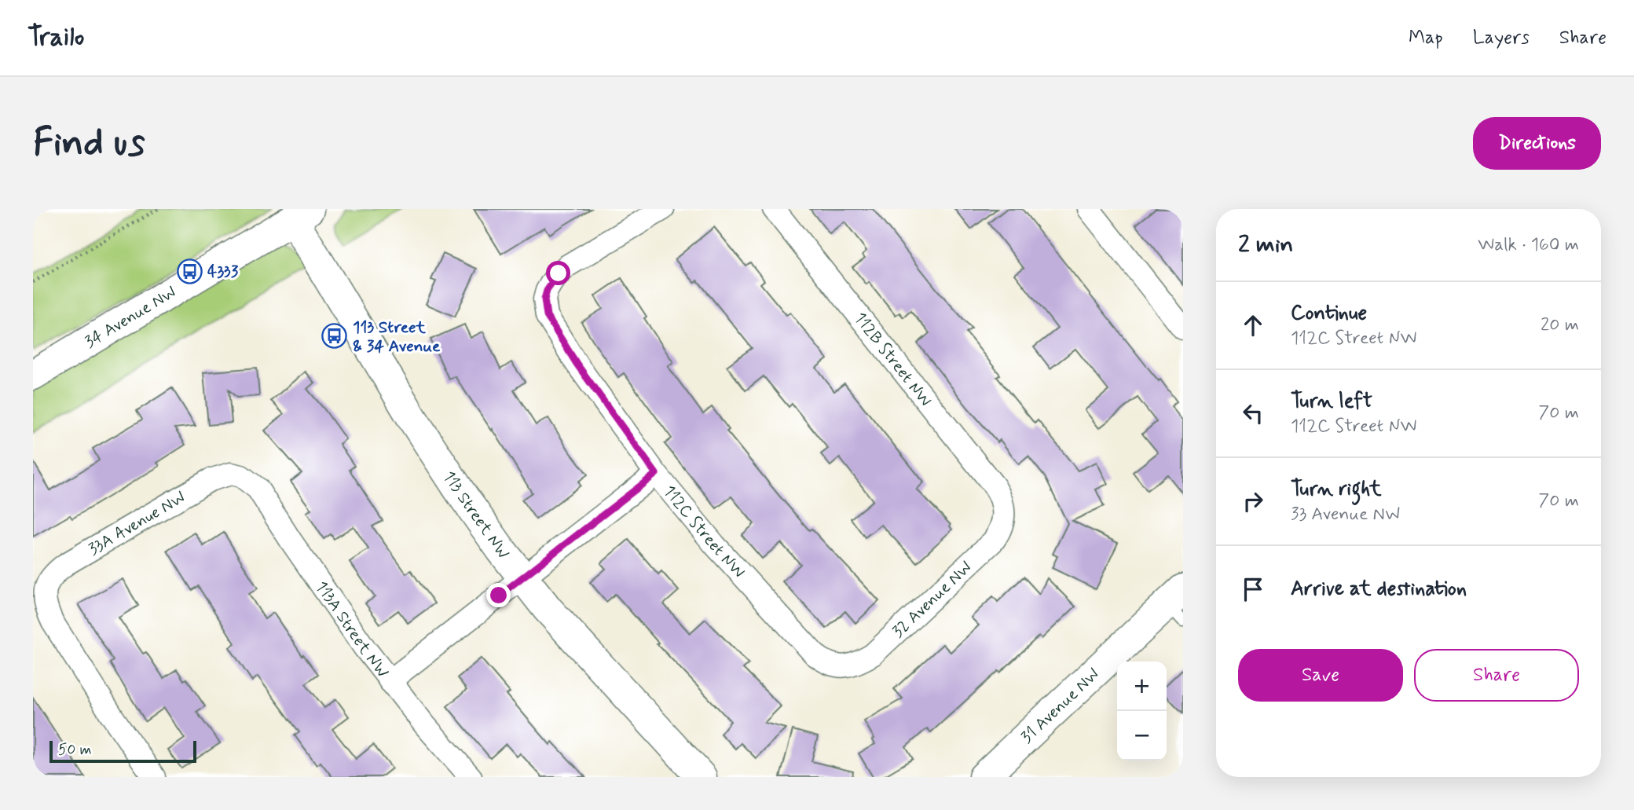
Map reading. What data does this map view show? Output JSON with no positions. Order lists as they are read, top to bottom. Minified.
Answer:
{"streets":{"street":["34 Avenue NW","112B Street NW","113 Street NW","33A Avenue NW","112C Street NW","32 Avenue NW","113A Street NW","31 Avenue NW"]},"crossings":[["34 Avenue NW","113 Street NW"],["112B Street NW","32 Avenue NW"],["33A Avenue NW","113A Street NW"],["112C Street NW","32 Avenue NW"]],"places":{"bus stop":["4333","113 Street & 34 Avenue"]},"scale_bar":"50 m","page":{"header":"Trailo","nav":["Map","Layers","Share"],"buttons":["Directions",["Save","Share"]],"title":"Find us","heading":["2 min","Walk · 160 m"],"list":[["Continue","112C Street NW","20 m"],["Turn left","112C Street NW","70 m"],["Turn right","33 Avenue NW","70 m"],"Arrive at destination"],"map_buttons":["+","−"],"scale":"50 m"}}
